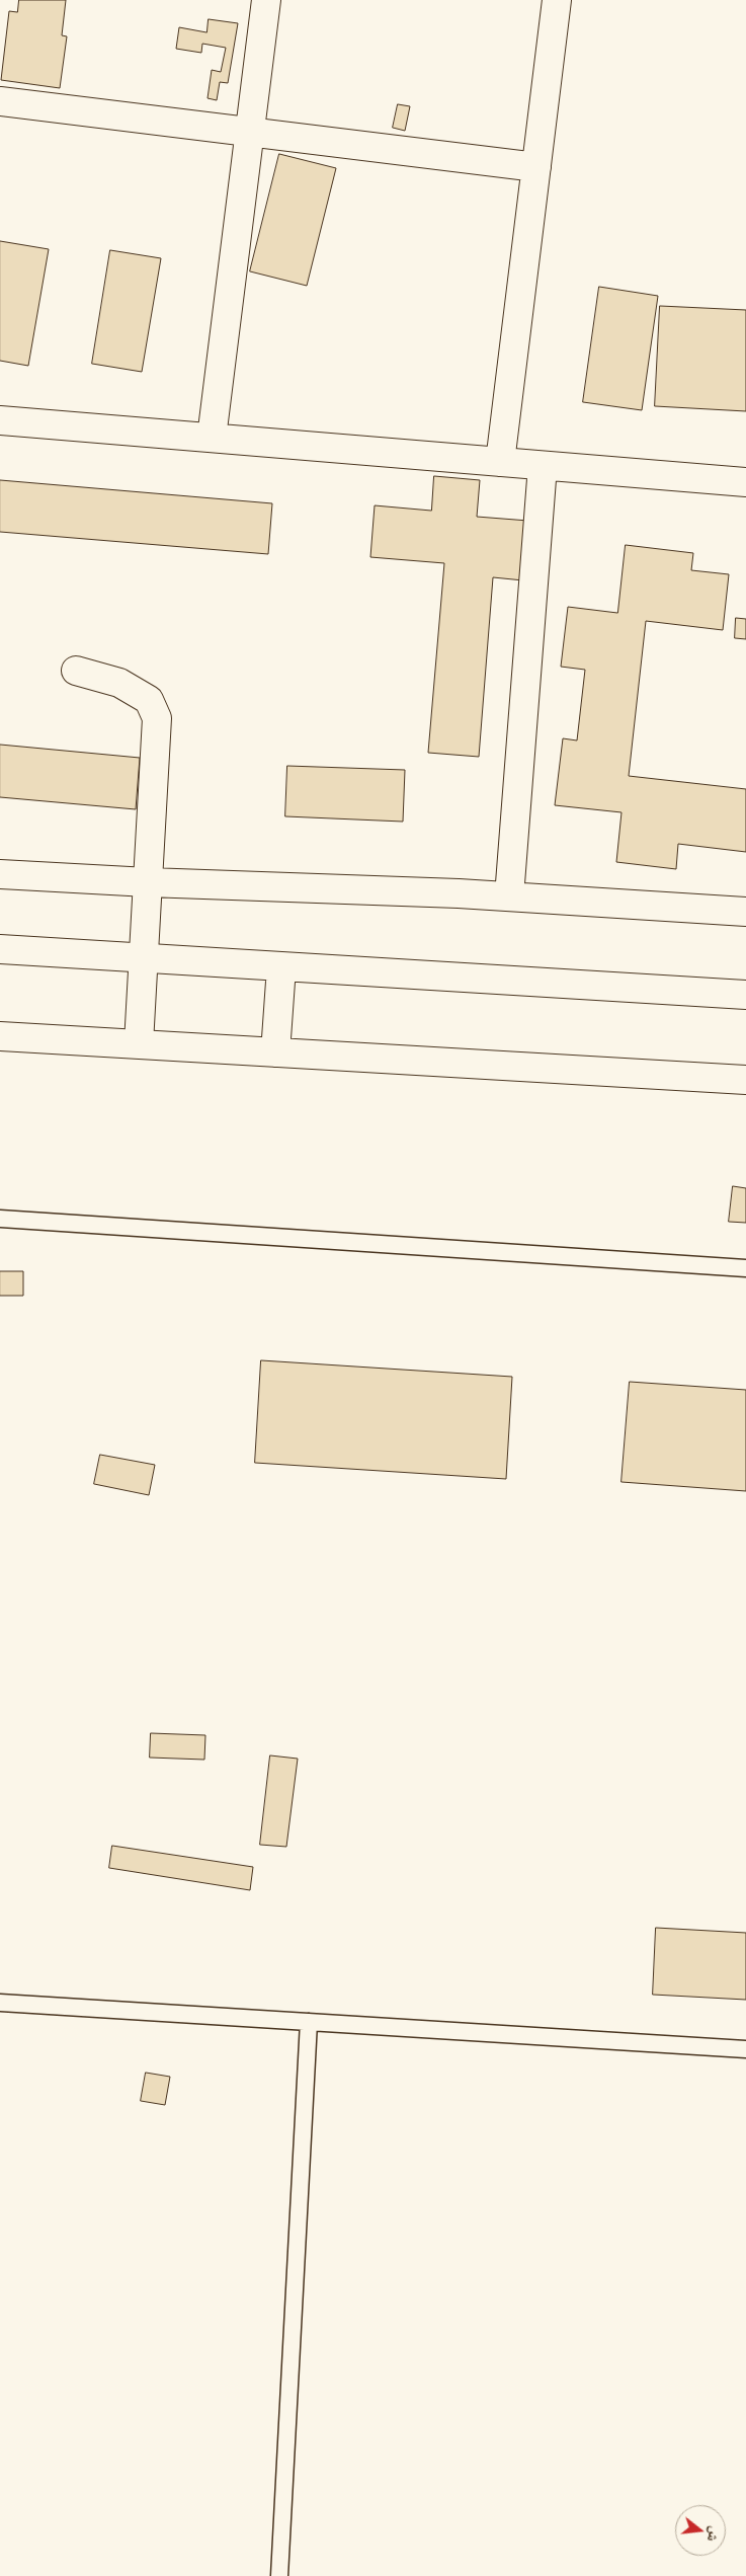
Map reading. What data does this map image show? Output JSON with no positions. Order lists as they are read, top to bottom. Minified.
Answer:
{"north":"right"}
